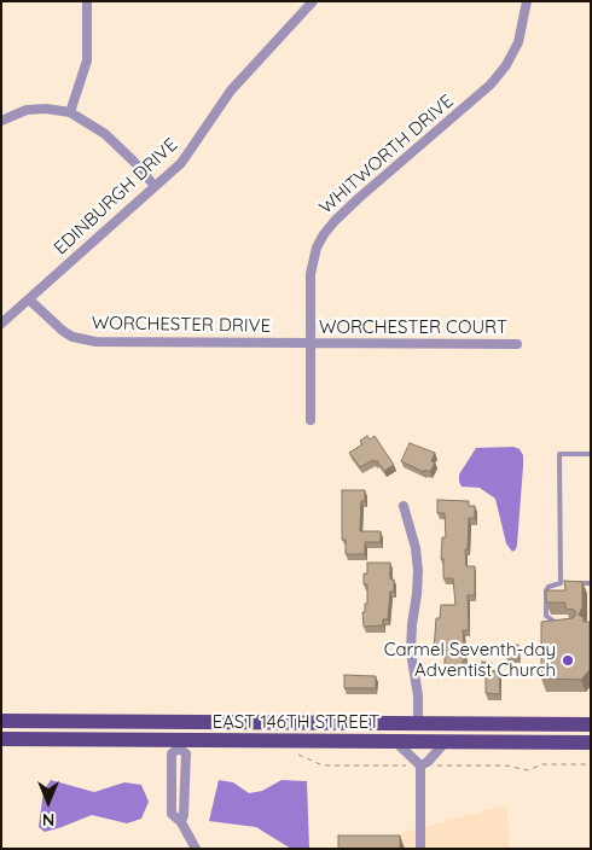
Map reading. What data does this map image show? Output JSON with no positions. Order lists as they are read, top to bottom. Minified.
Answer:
{"streets":{"main road":["EAST 146TH STREET"],"street":["WHITWORTH DRIVE","EDINBURGH DRIVE","WORCHESTER DRIVE","WORCHESTER COURT"]},"crossings":[["WHITWORTH DRIVE","WORCHESTER DRIVE"],["WHITWORTH DRIVE","WORCHESTER COURT"],["EDINBURGH DRIVE","WORCHESTER DRIVE"],["WORCHESTER DRIVE","WORCHESTER COURT"]],"places":["Carmel Seventh-day Adventist Church"],"north":"bottom"}
